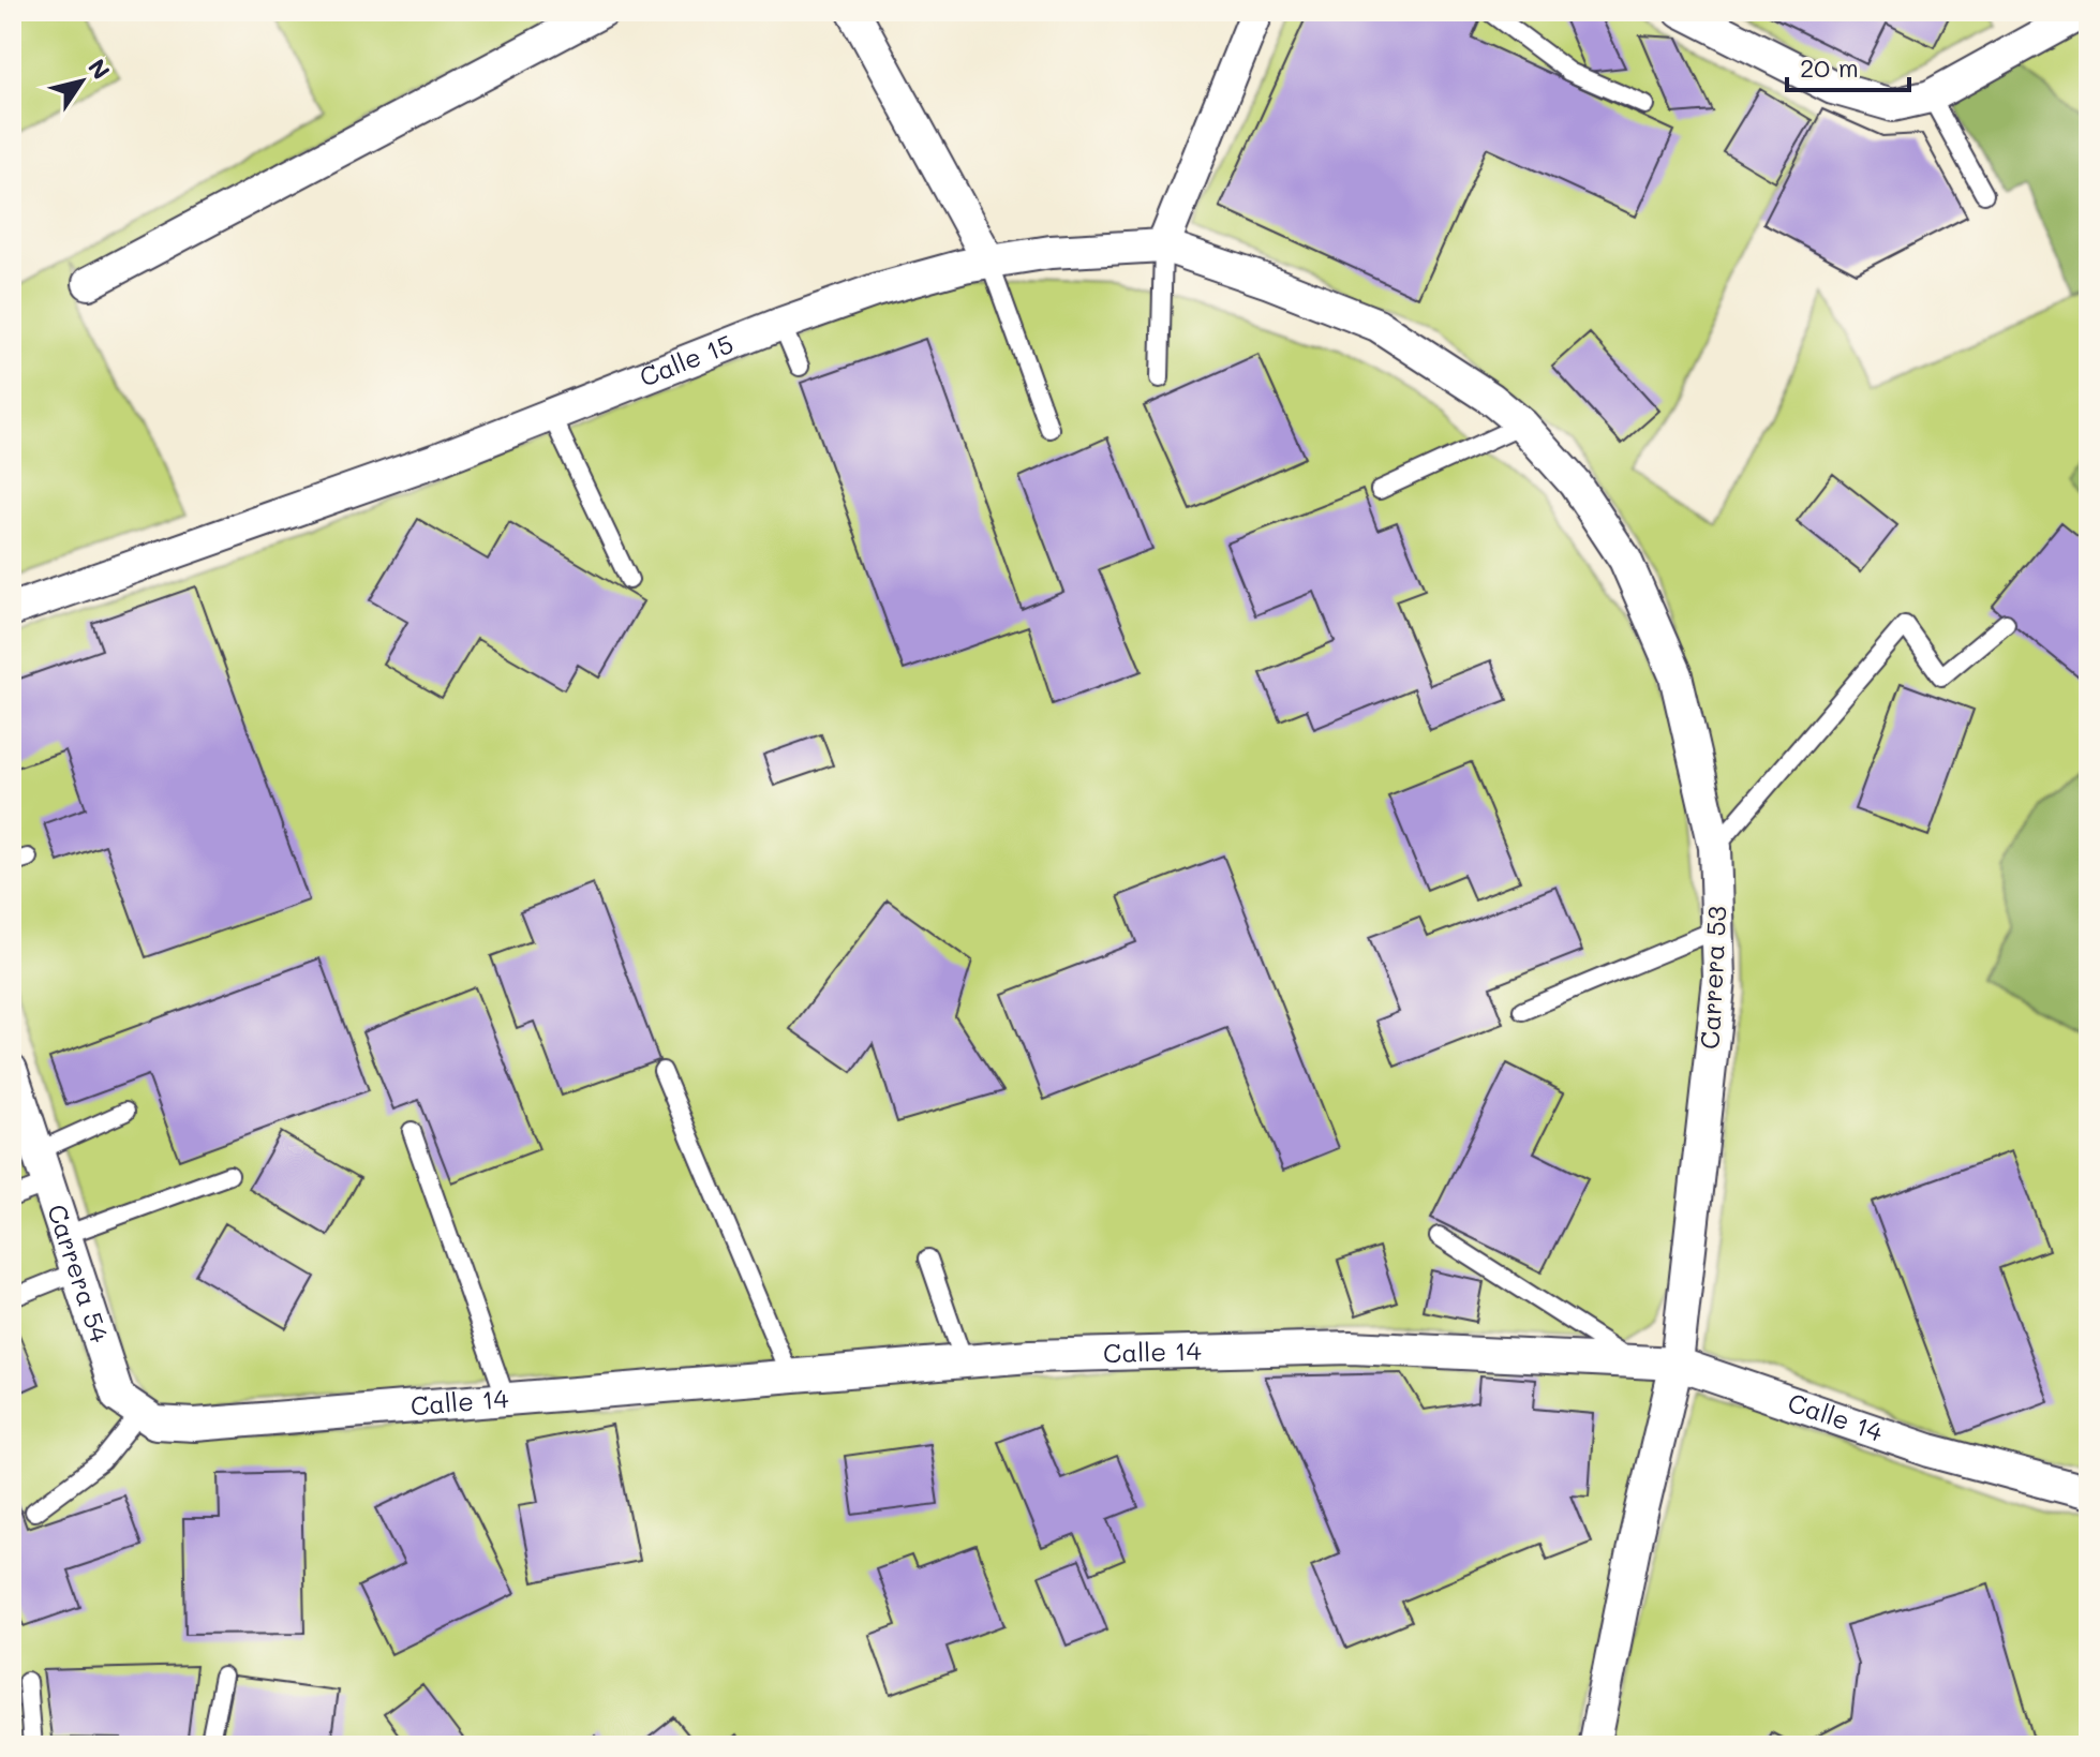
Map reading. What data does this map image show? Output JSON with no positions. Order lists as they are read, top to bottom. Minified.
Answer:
{"streets":{"street":["Calle 15","Carrera 53","Carrera 54","Calle 14"]},"crossings":[["Calle 15","Carrera 53"],["Carrera 53","Calle 14"],["Carrera 54","Calle 14"]],"scale_bar":"20 m","north":"top right"}
